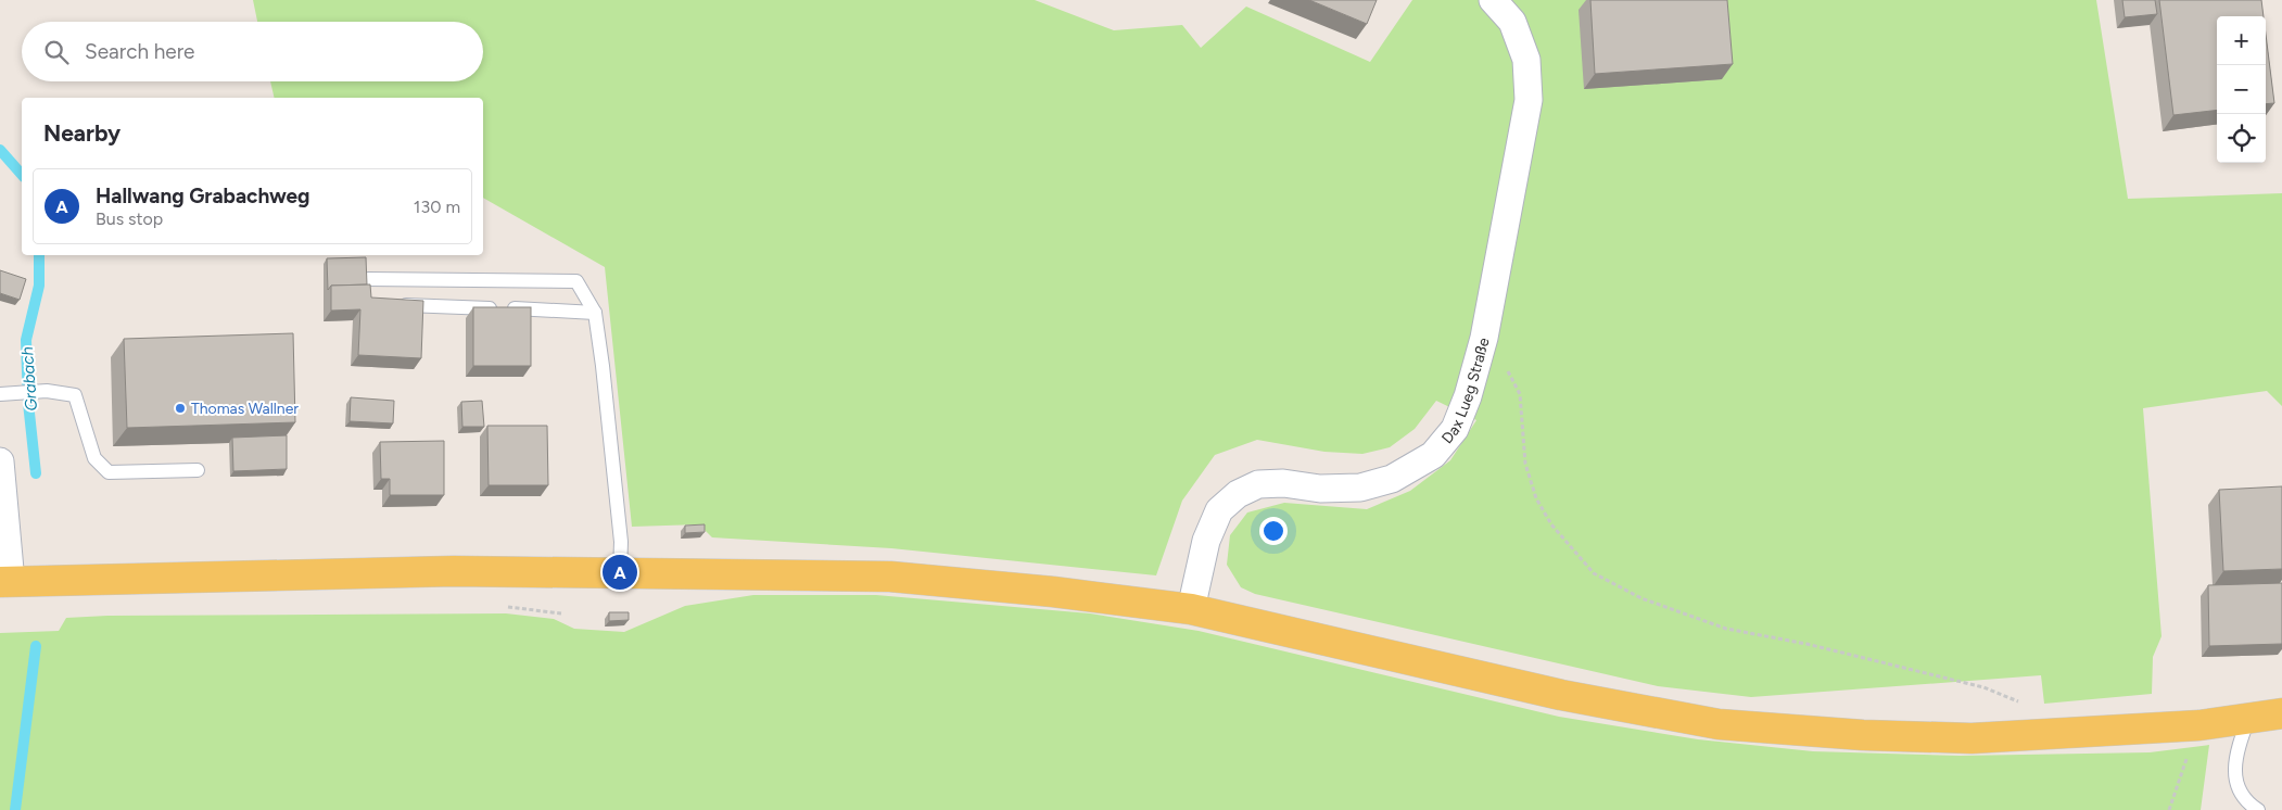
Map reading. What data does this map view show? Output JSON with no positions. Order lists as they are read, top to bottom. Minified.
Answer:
{"streets":{"street":["Dax Lueg Straße"]},"water":["Grabach"],"places":["Thomas Wallner"],"page":{"map_buttons":["+","−"],"search":"Search here","heading":"Nearby","list":[{"mark":"A","name":"Hallwang Grabachweg","note":"Bus stop","value":"130 m"}],"pins":"A"}}
